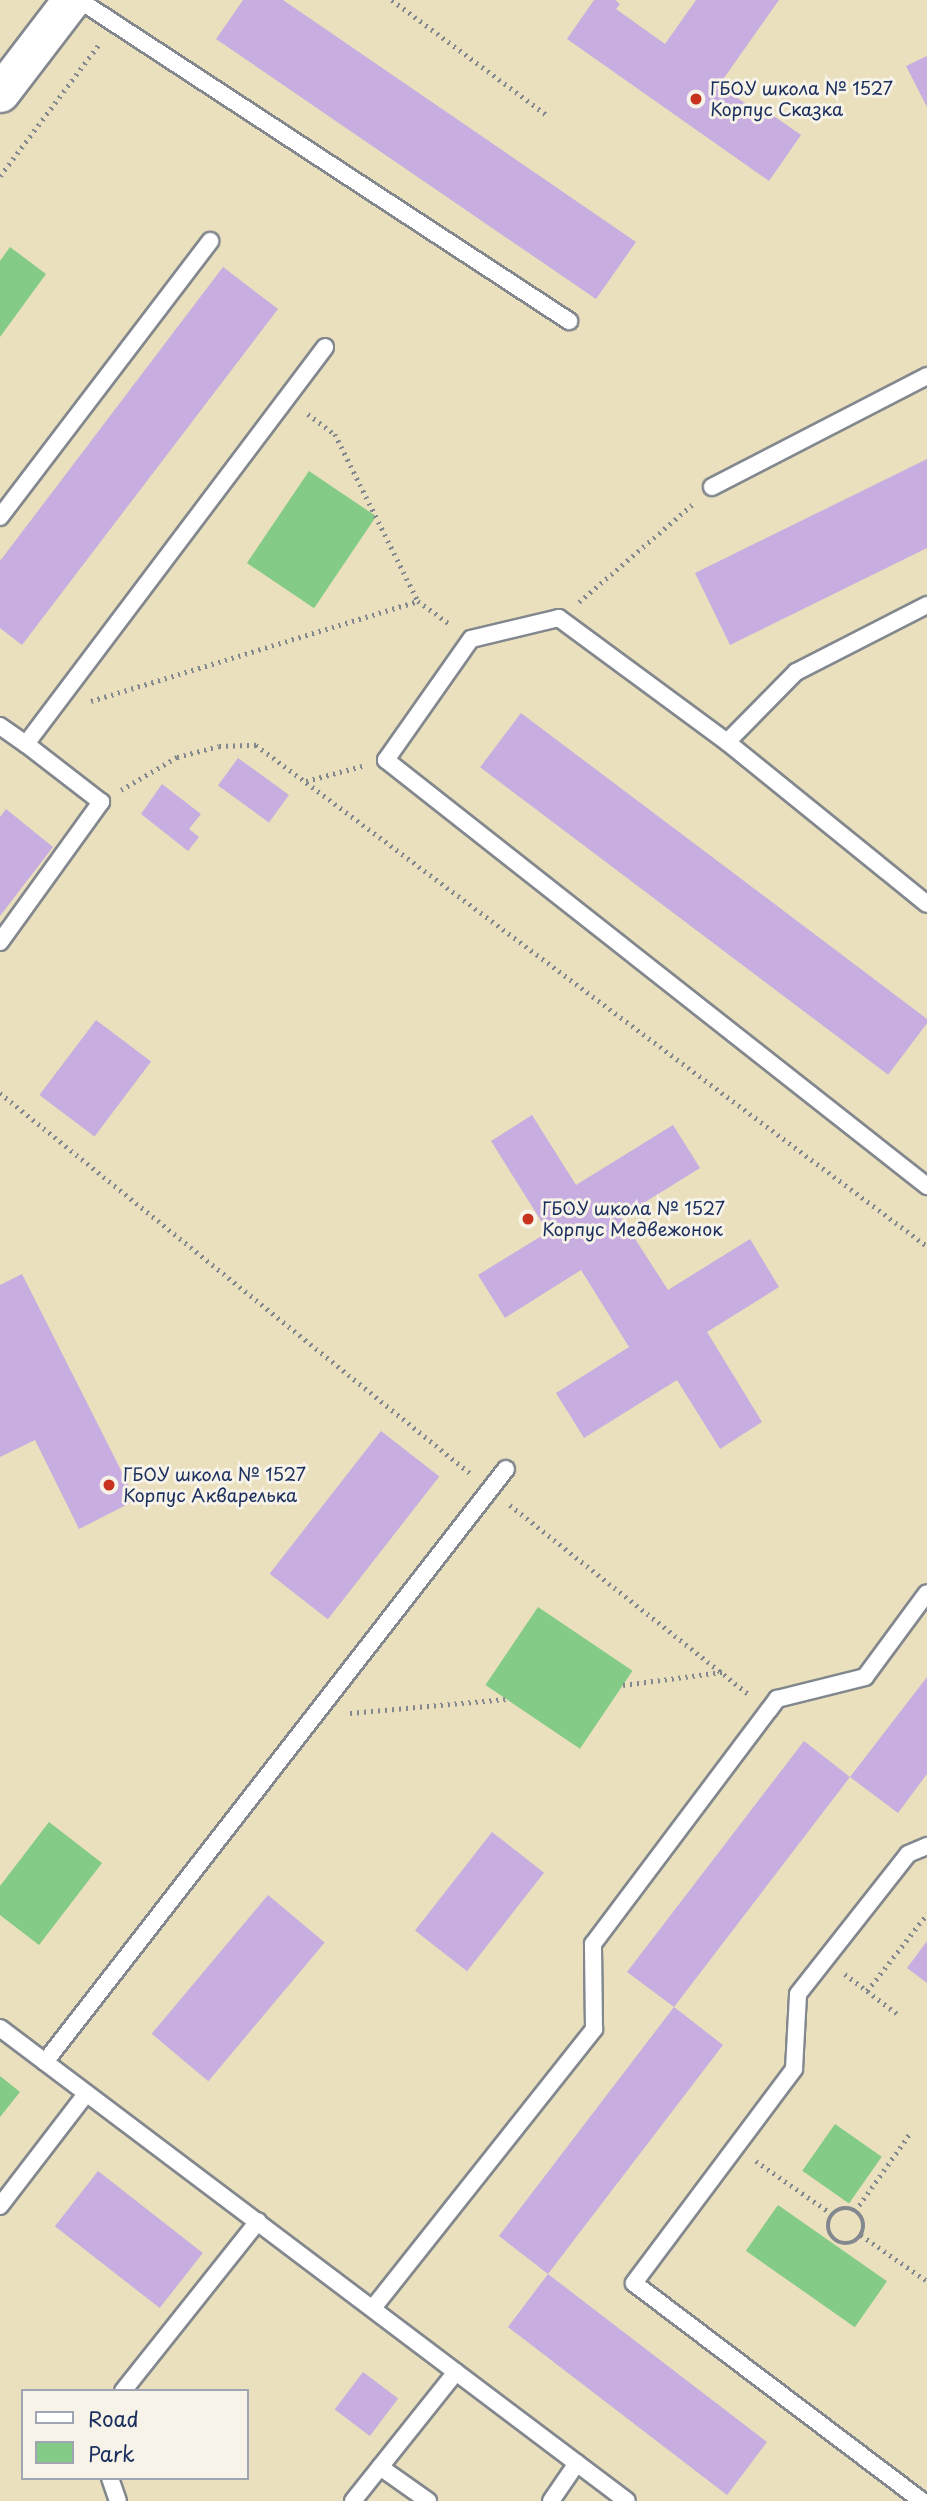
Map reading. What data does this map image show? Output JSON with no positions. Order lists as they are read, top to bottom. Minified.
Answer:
{"places":["ГБОУ школа № 1527 Корпус Сказка","ГБОУ школа № 1527 Корпус Медвежонок","ГБОУ школа № 1527 Корпус Акварелька"],"legend":["Road","Park"]}
